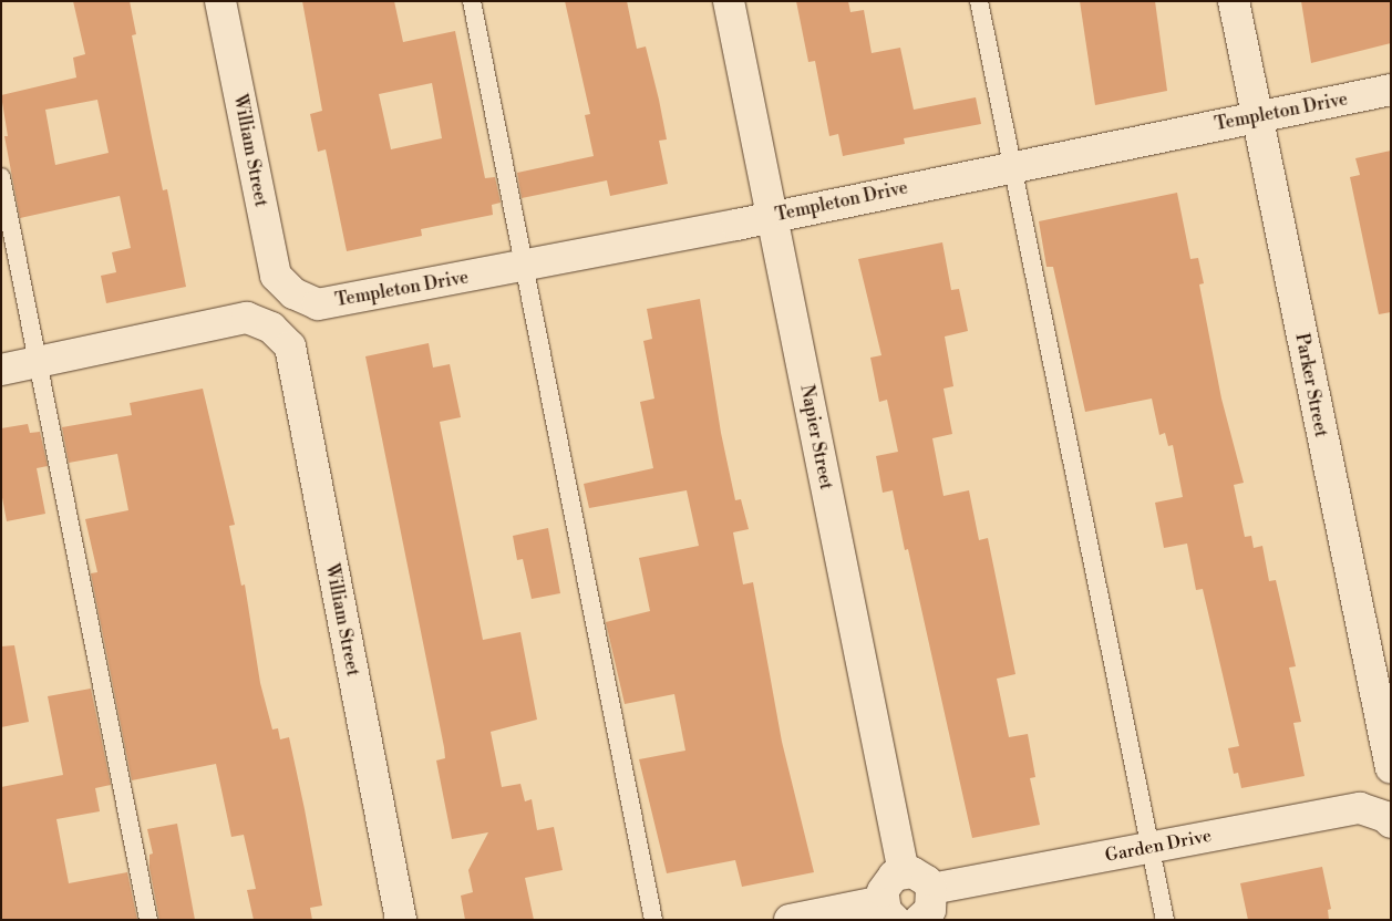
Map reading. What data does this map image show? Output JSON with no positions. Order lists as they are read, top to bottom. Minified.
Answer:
{"streets":{"street":["Templeton Drive","William Street","Parker Street","Napier Street","Garden Drive"]},"crossings":[["Templeton Drive","William Street"],["Templeton Drive","Parker Street"],["Templeton Drive","Napier Street"]]}
